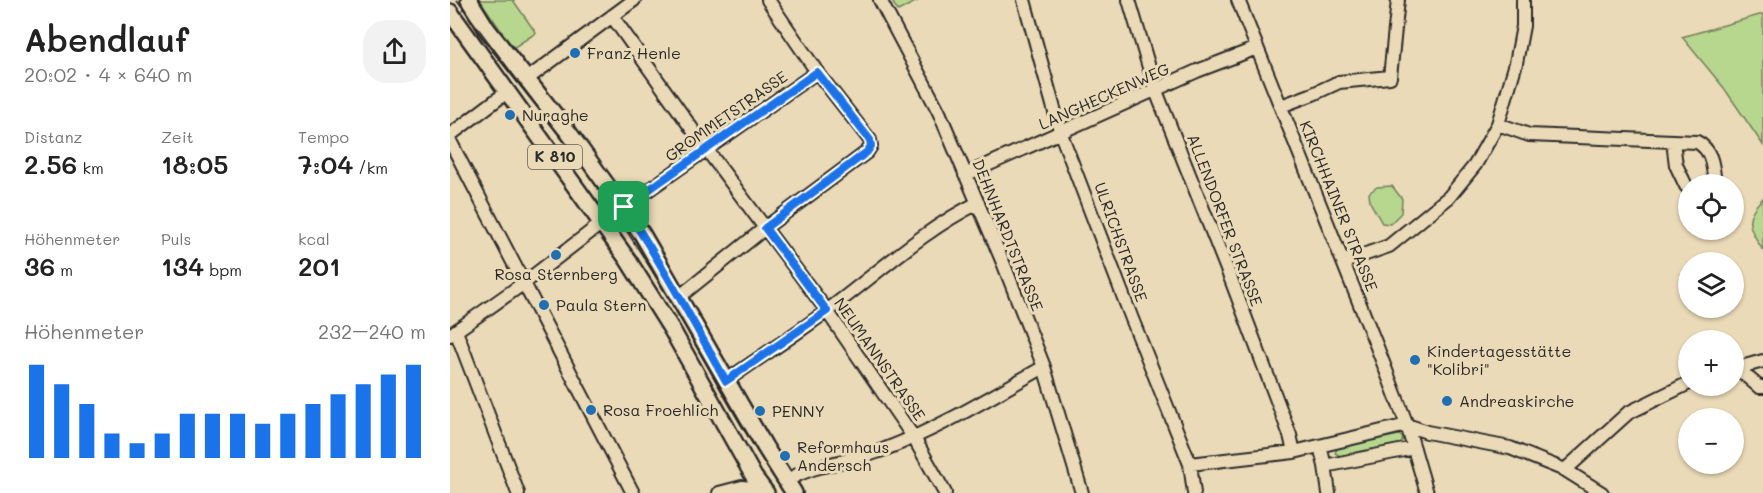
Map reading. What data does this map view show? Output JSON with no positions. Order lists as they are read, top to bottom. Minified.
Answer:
{"streets":{"main road":["K 810"],"street":["LANGHECKENWEG","GROMMETSTRASSE","KIRCHHAINER STRASSE","ALLENDORFER STRASSE","DEHNHARDTSTRASSE","ULRICHSTRASSE","NEUMANNSTRASSE"]},"crossings":[["LANGHECKENWEG","KIRCHHAINER STRASSE"],["LANGHECKENWEG","ALLENDORFER STRASSE"],["LANGHECKENWEG","DEHNHARDTSTRASSE"],["LANGHECKENWEG","ULRICHSTRASSE"],["GROMMETSTRASSE","K 810"],["GROMMETSTRASSE","NEUMANNSTRASSE"]],"places":["Franz Henle","Nuraghe","Rosa Sternberg","Paula Stern","Kindertagesstätte \"Kolibri\"","Andreaskirche","Rosa Froehlich","PENNY","Reformhaus Andersch"],"page":{"heading":["Abendlauf","20:02 · 4 × 640 m"],"stats":[["Distanz","2.56 km"],["Zeit","18:05"],["Tempo","7:04 /km"],["Höhenmeter","36 m"],["Puls","134 bpm"],["kcal","201"]],"map_buttons":["+","−"],"chart":["Höhenmeter","232–240 m"]}}
